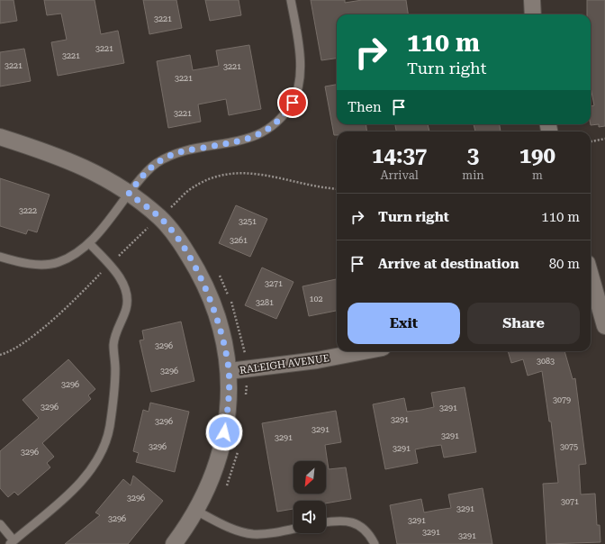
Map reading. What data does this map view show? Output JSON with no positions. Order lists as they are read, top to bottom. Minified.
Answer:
{"streets":{"street":["RALEIGH AVENUE"]},"house_numbers":["3221","3221","3221","3221","3221","3221","3221","3222","3251","3261","3271","102","3281","3296","3083","3296","3296","3079","3296","3291","3291","3296","3291","3291","3291","3296","3075","3291","3296","3296","3071","3291","3296","3291","3291","3291"],"north":"bottom left","page":{"turn":["110 m","Turn right"],"then":"Then","eta":["14:37","Arrival","3","min","190","m"],"list":[{"name":"Turn right","value":"110 m"},{"name":"Arrive at destination","value":"80 m"}],"buttons":["Exit","Share"]}}
